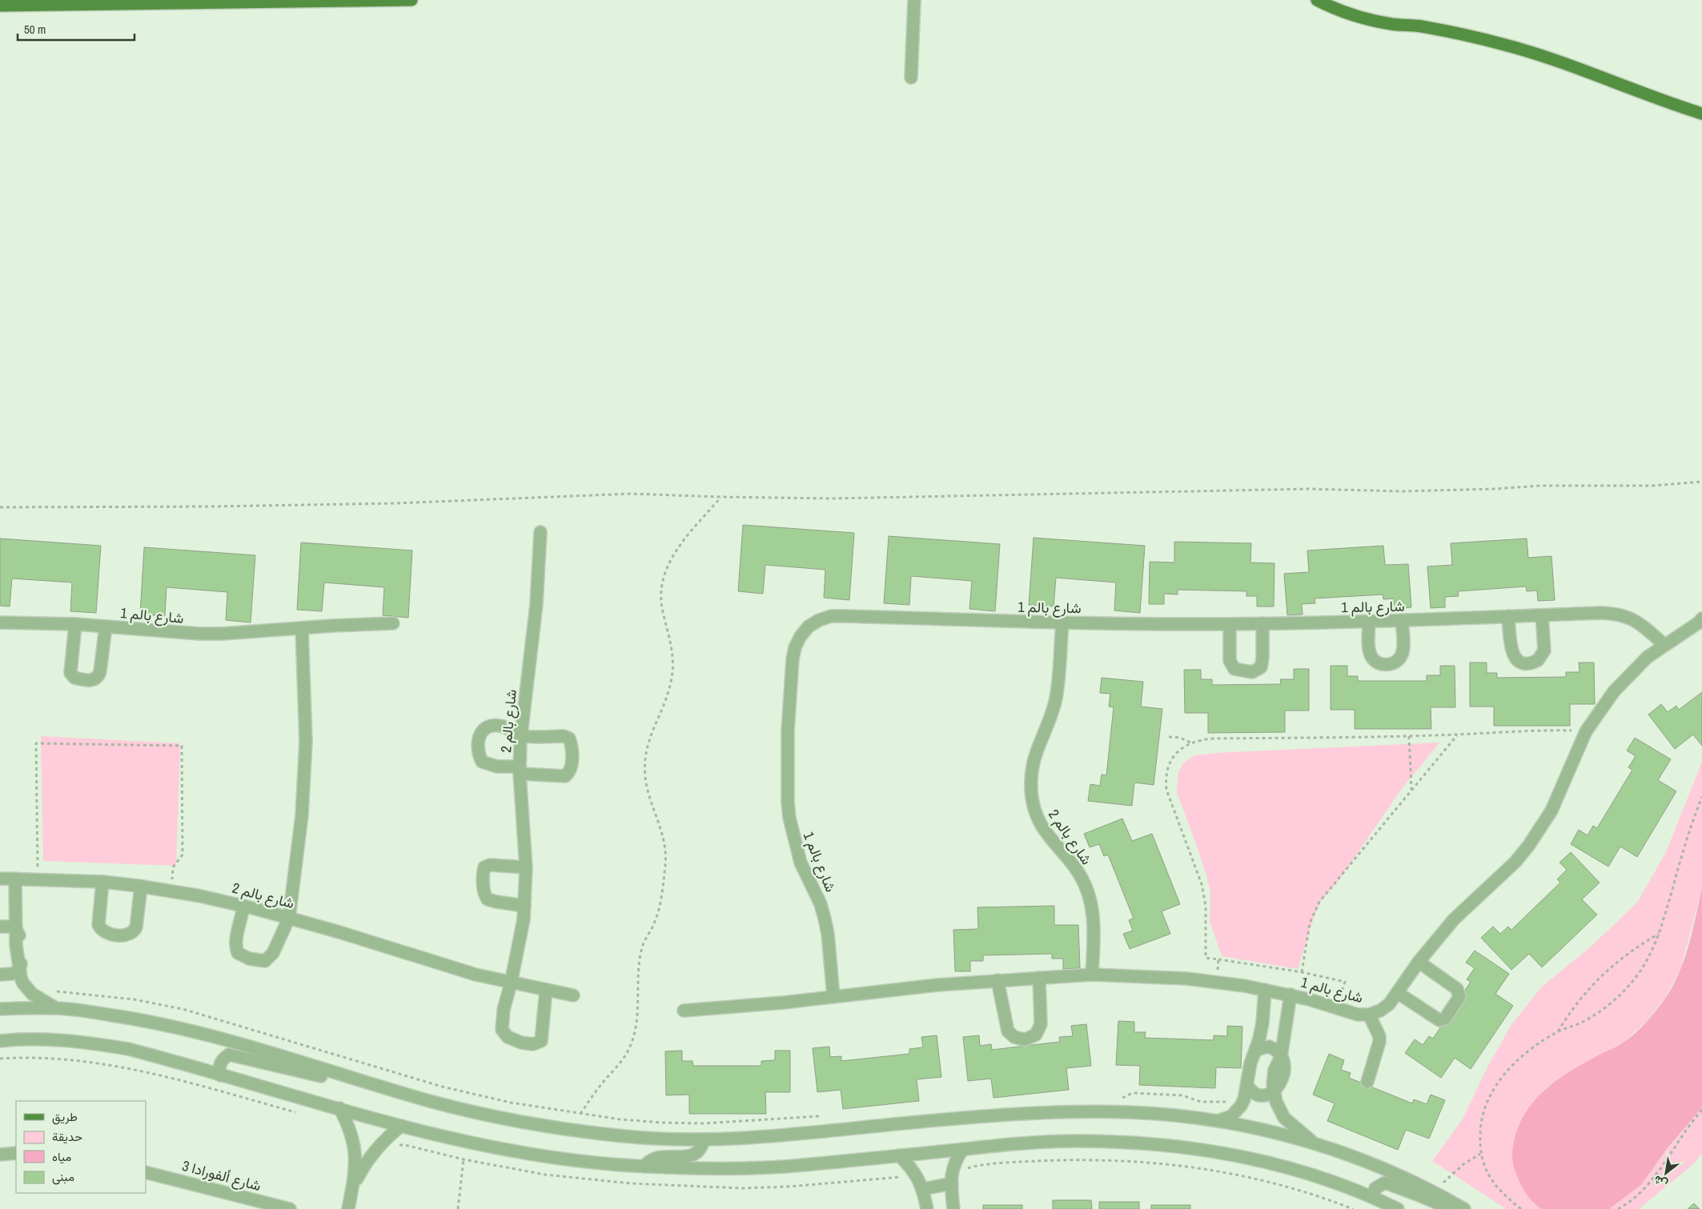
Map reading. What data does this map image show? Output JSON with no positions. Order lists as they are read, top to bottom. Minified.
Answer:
{"streets":{"street":["شارع بالم 1","شارع بالم 2","شارع ألفورادا 3"]},"crossings":[["شارع بالم 1","شارع بالم 2"]],"legend":["طريق","حديقة","مياه","مبنى"],"scale_bar":"50 m","north":"bottom left"}
